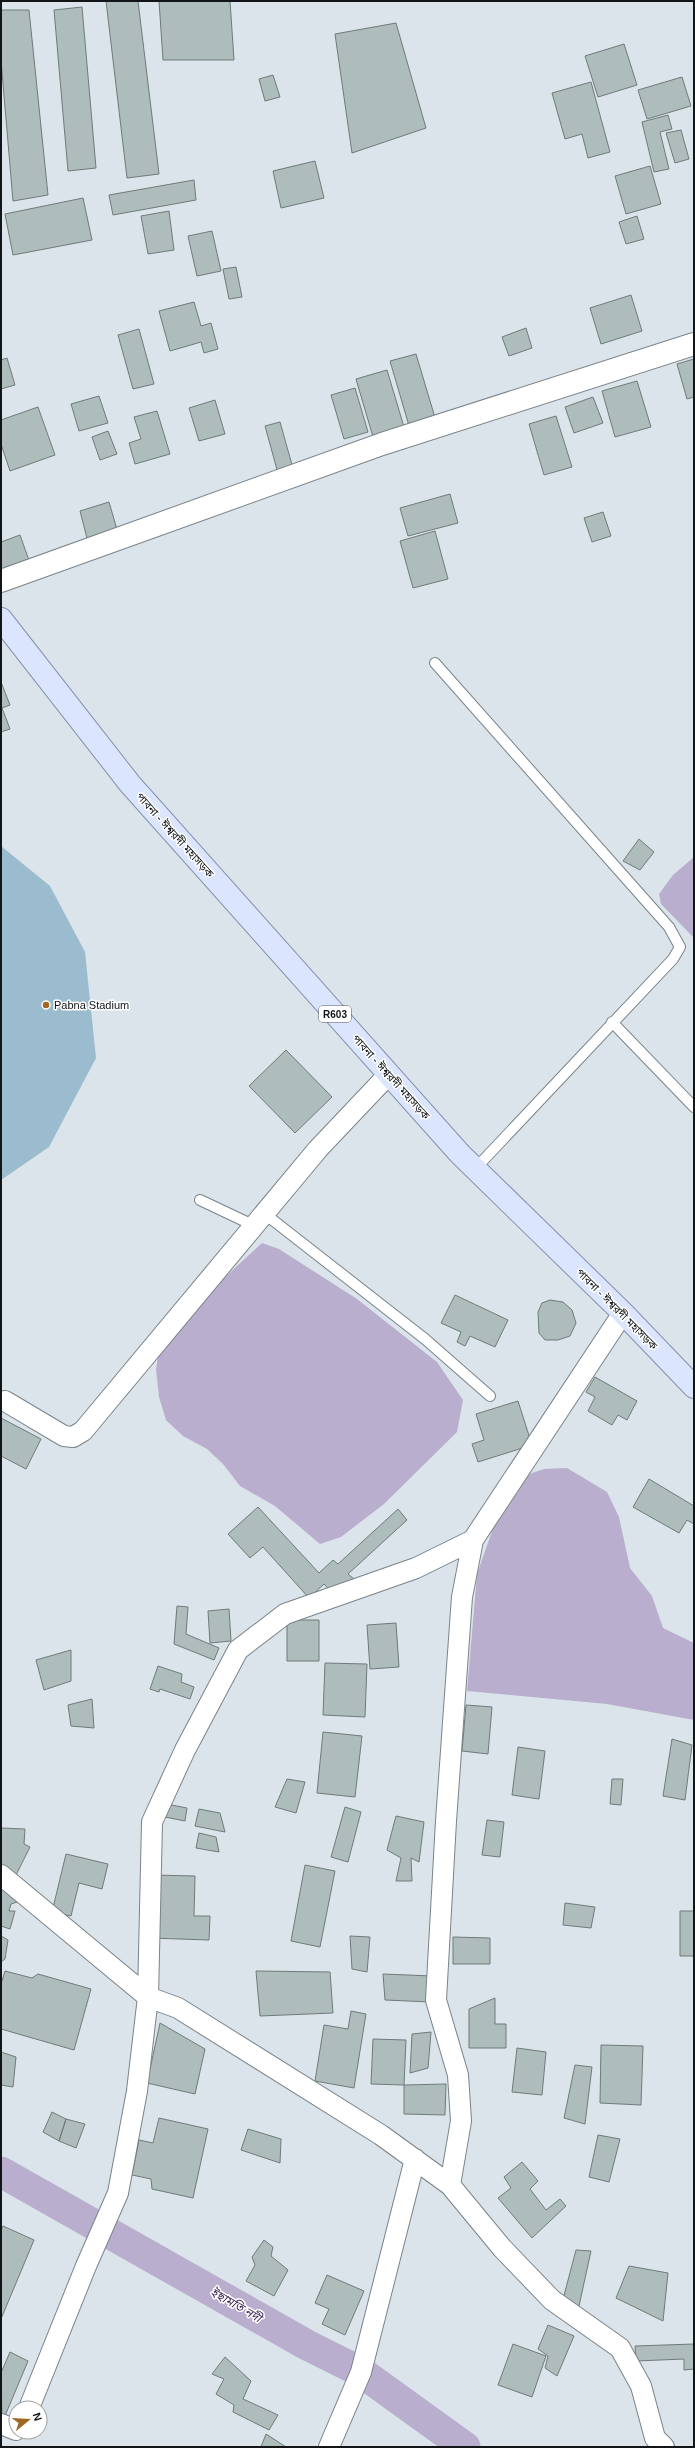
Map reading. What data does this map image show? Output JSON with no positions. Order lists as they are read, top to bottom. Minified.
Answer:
{"streets":{"main road":["পাবনা - ঈশ্বরদী মহাসড়ক","R603"]},"water":["ইছামতি নদী"],"places":["Pabna Stadium"],"north":"right"}
